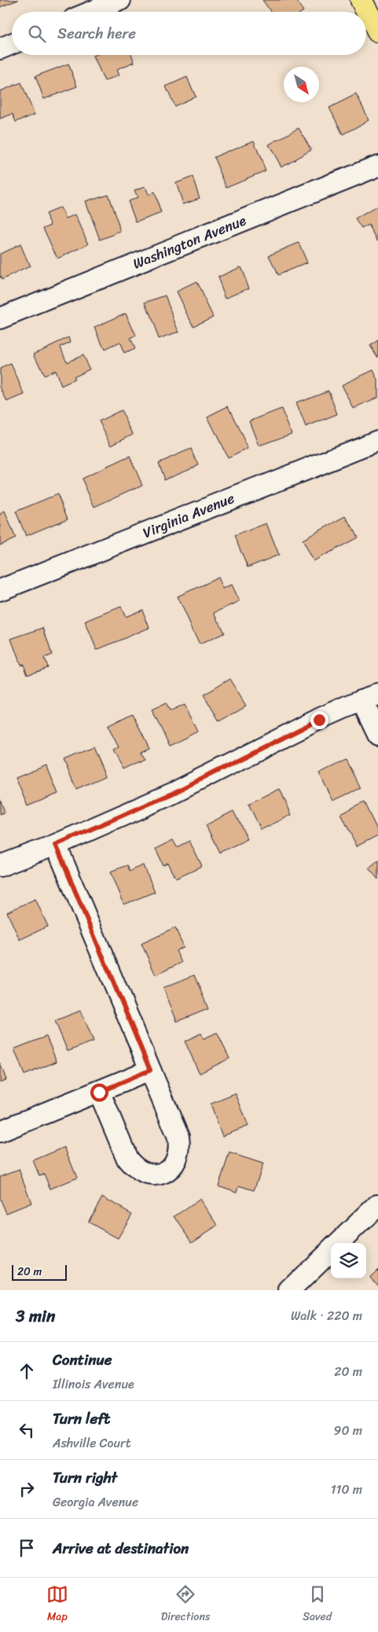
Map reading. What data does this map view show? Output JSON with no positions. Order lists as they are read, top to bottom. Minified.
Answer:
{"streets":{"street":["Washington Avenue","Virginia Avenue"]},"scale_bar":"20 m","north":"bottom right","page":{"search":"Search here","scale":"20 m","heading":["3 min","Walk · 220 m"],"list":[["Continue","Illinois Avenue","20 m"],["Turn left","Ashville Court","90 m"],["Turn right","Georgia Avenue","110 m"],"Arrive at destination"],"nav":["Map","Directions","Saved"]}}
